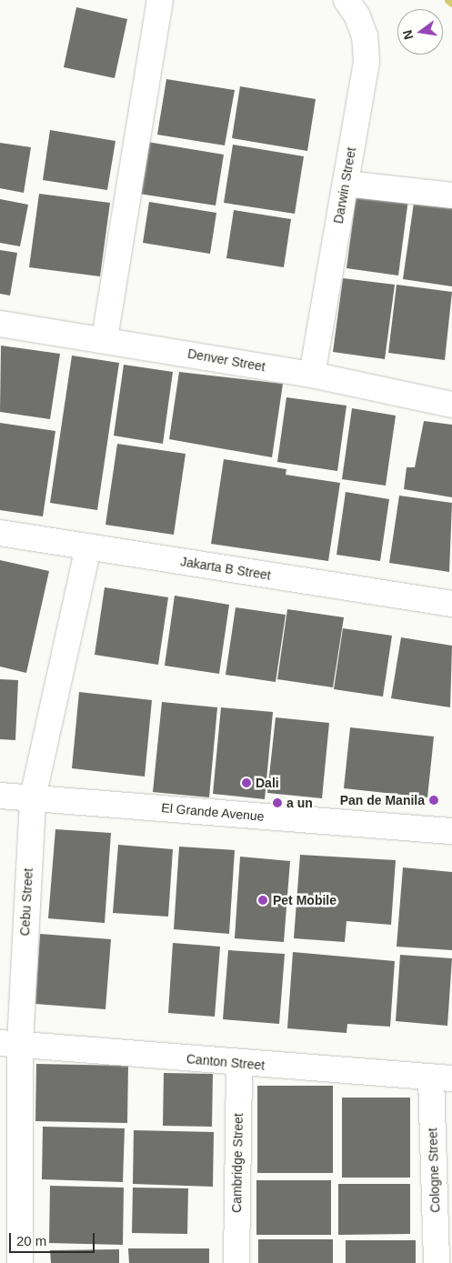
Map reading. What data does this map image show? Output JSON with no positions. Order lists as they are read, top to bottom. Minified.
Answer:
{"streets":{"street":["Darwin Street","Denver Street","Jakarta B Street","El Grande Avenue","Cebu Street","Canton Street","Cambridge Street","Cologne Street"]},"crossings":[["Darwin Street","Denver Street"],["Jakarta B Street","Cebu Street"],["El Grande Avenue","Cebu Street"],["Cebu Street","Canton Street"],["Canton Street","Cambridge Street"],["Canton Street","Cologne Street"]],"places":["Dali","Pan de Manila","a un","Pet Mobile"],"scale_bar":"20 m","north":"left"}
